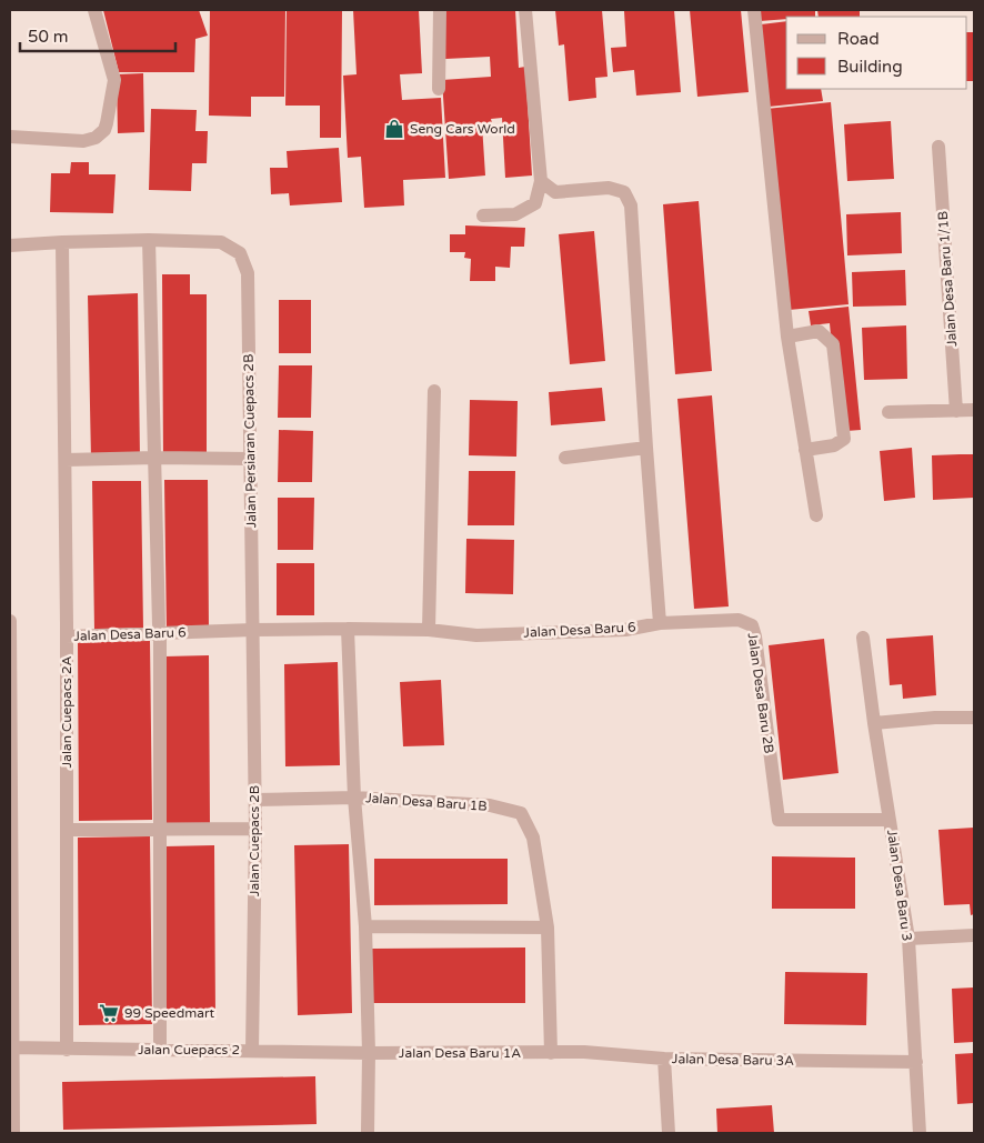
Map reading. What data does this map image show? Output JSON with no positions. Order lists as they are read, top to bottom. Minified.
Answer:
{"streets":{"street":["Jalan Desa Baru 1/1B","Jalan Persiaran Cuepacs 2B","Jalan Desa Baru 6","Jalan Desa Baru 2B","Jalan Cuepacs 2A","Jalan Desa Baru 1B","Jalan Cuepacs 2B","Jalan Desa Baru 3","Jalan Cuepacs 2","Jalan Desa Baru 1A","Jalan Desa Baru 3A"]},"crossings":[["Jalan Persiaran Cuepacs 2B","Jalan Desa Baru 6"],["Jalan Persiaran Cuepacs 2B","Jalan Cuepacs 2B"],["Jalan Desa Baru 6","Jalan Desa Baru 2B"],["Jalan Desa Baru 6","Jalan Cuepacs 2A"],["Jalan Desa Baru 6","Jalan Cuepacs 2B"],["Jalan Desa Baru 2B","Jalan Desa Baru 3"],["Jalan Cuepacs 2A","Jalan Cuepacs 2"],["Jalan Desa Baru 1B","Jalan Cuepacs 2B"],["Jalan Desa Baru 1B","Jalan Desa Baru 1A"],["Jalan Desa Baru 1B","Jalan Desa Baru 3A"],["Jalan Cuepacs 2B","Jalan Cuepacs 2"],["Jalan Desa Baru 3","Jalan Desa Baru 3A"],["Jalan Cuepacs 2","Jalan Desa Baru 1A"],["Jalan Desa Baru 1A","Jalan Desa Baru 3A"]],"places":{"shop":["Seng Cars World"],"supermarket":["99 Speedmart"]},"legend":["Road","Building"],"scale_bar":"50 m"}
